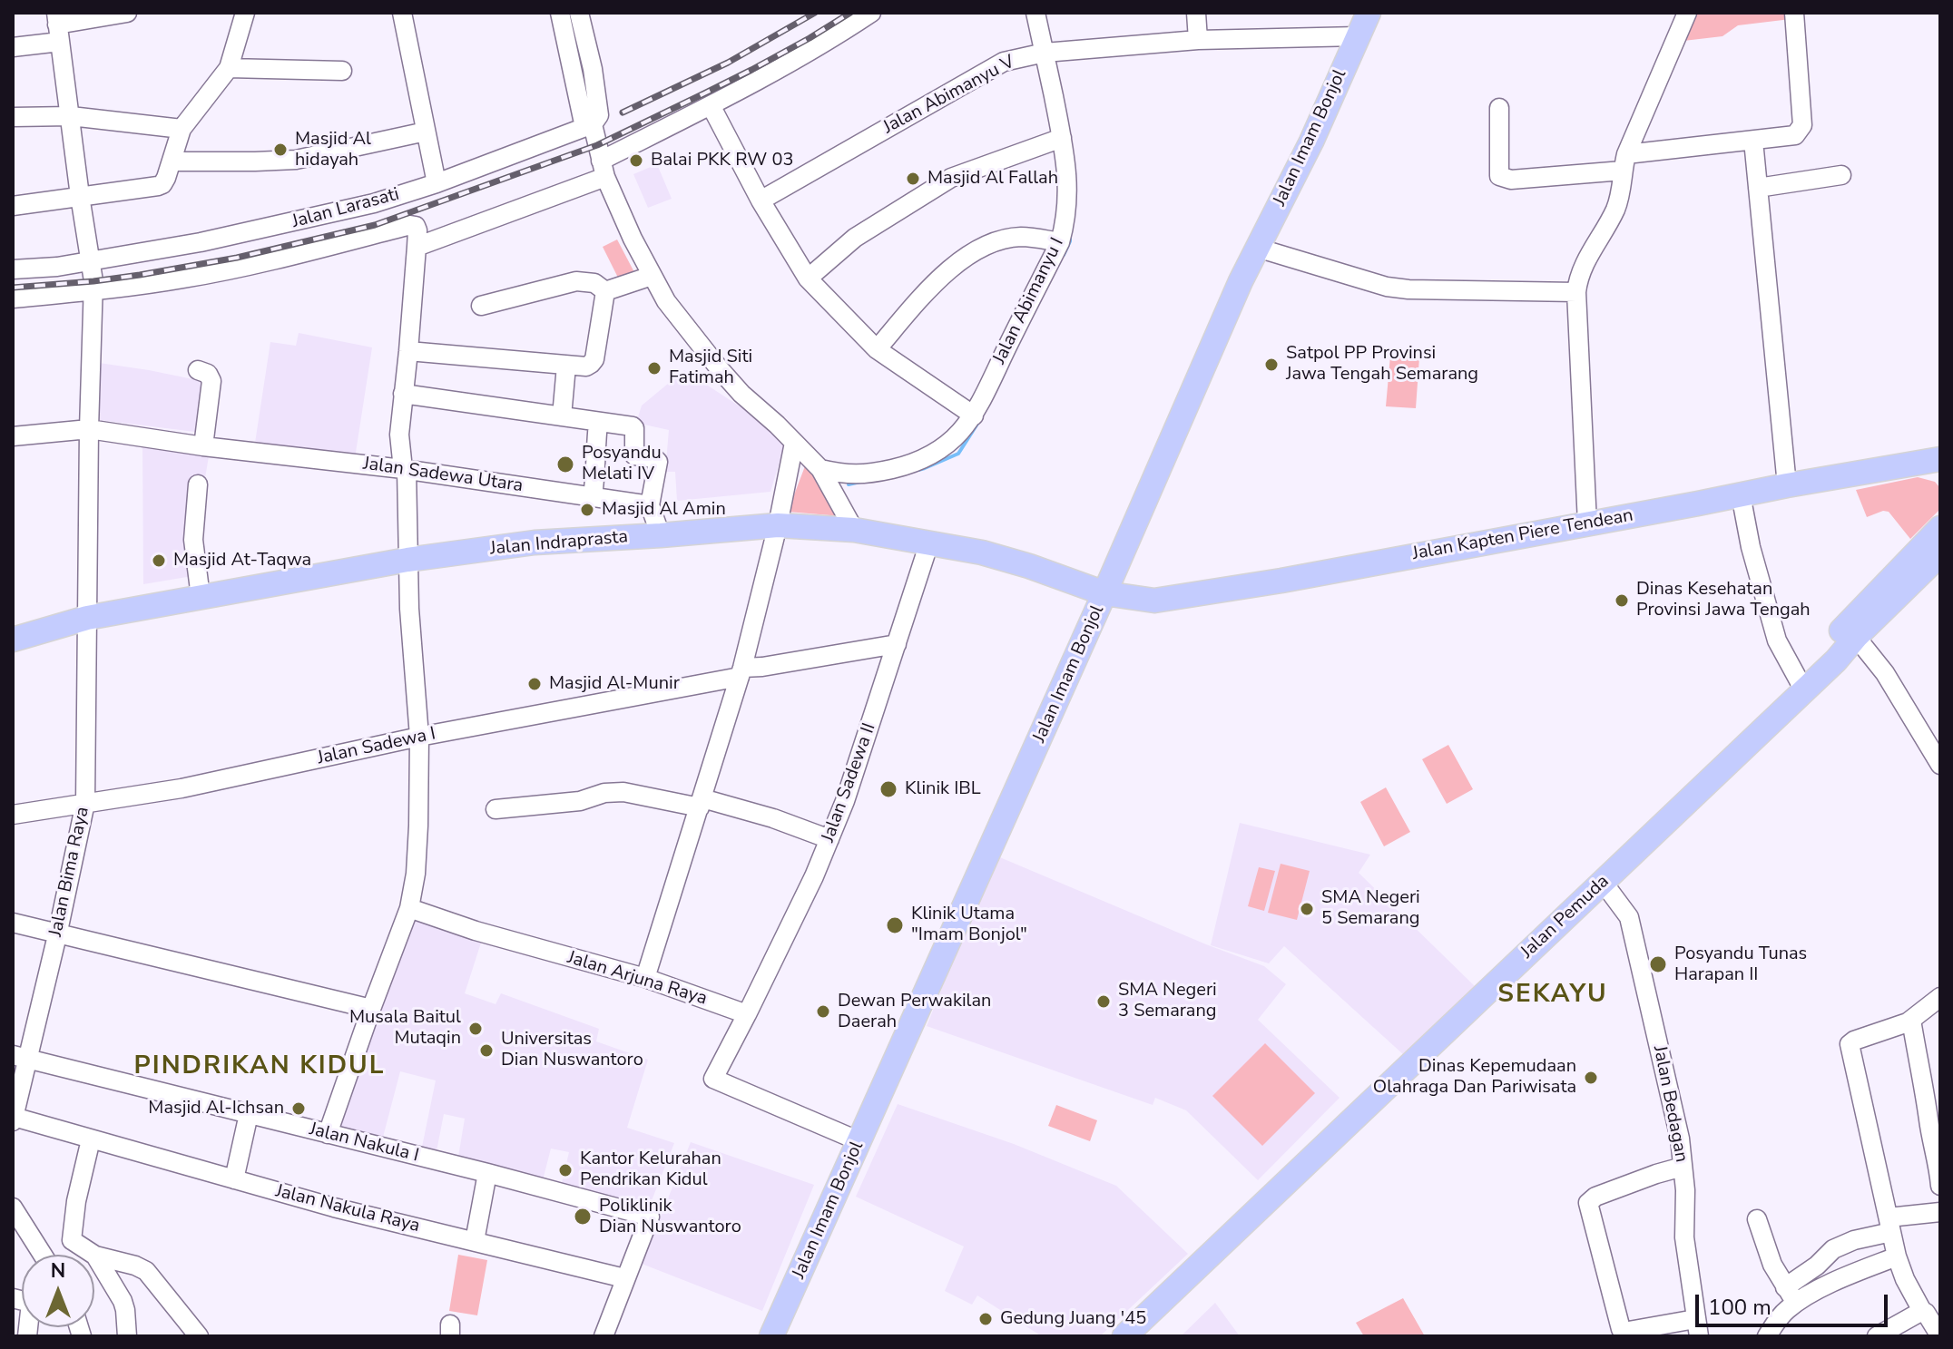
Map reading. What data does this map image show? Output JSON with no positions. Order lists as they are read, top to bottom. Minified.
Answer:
{"streets":{"main road":["Jalan Imam Bonjol","Jalan Kapten Piere Tendean","Jalan Indraprasta","Jalan Pemuda"],"street":["Jalan Abimanyu V","Jalan Larasati","Jalan Abimanyu I","Jalan Sadewa Utara","Jalan Sadewa I","Jalan Sadewa II","Jalan Bima Raya","Jalan Arjuna Raya","Jalan Bedagan","Jalan Nakula I","Jalan Nakula Raya"]},"crossings":[["Jalan Abimanyu V","Jalan Imam Bonjol"],["Jalan Abimanyu V","Jalan Abimanyu I"],["Jalan Imam Bonjol","Jalan Kapten Piere Tendean"],["Jalan Imam Bonjol","Jalan Indraprasta"],["Jalan Larasati","Jalan Bima Raya"],["Jalan Sadewa Utara","Jalan Bima Raya"],["Jalan Kapten Piere Tendean","Jalan Indraprasta"],["Jalan Indraprasta","Jalan Sadewa II"],["Jalan Indraprasta","Jalan Bima Raya"],["Jalan Sadewa I","Jalan Sadewa II"],["Jalan Sadewa I","Jalan Bima Raya"],["Jalan Sadewa II","Jalan Arjuna Raya"],["Jalan Bima Raya","Jalan Nakula I"],["Jalan Bima Raya","Jalan Nakula Raya"],["Jalan Pemuda","Jalan Bedagan"],["Jalan Nakula I","Jalan Nakula Raya"]],"districts":["SEKAYU","PINDRIKAN KIDUL"],"places":["Masjid Al hidayah","Balai PKK RW 03","Masjid Al Fallah","Satpol PP Provinsi Jawa Tengah Semarang","Masjid Siti Fatimah","Posyandu Melati IV","Masjid Al Amin","Masjid At-Taqwa","Dinas Kesehatan Provinsi Jawa Tengah","Masjid Al-Munir","Klinik IBL","SMA Negeri 5 Semarang","Klinik Utama \"Imam Bonjol\"","Posyandu Tunas Harapan II","SMA Negeri 3 Semarang","Dewan Perwakilan Daerah","Musala Baitul Mutaqin","Universitas Dian Nuswantoro","Dinas Kepemudaan Olahraga Dan Pariwisata","Masjid Al-Ichsan","Kantor Kelurahan Pendrikan Kidul","Poliklinik Dian Nuswantoro","Gedung Juang '45"],"scale_bar":"100 m","north":"top"}
